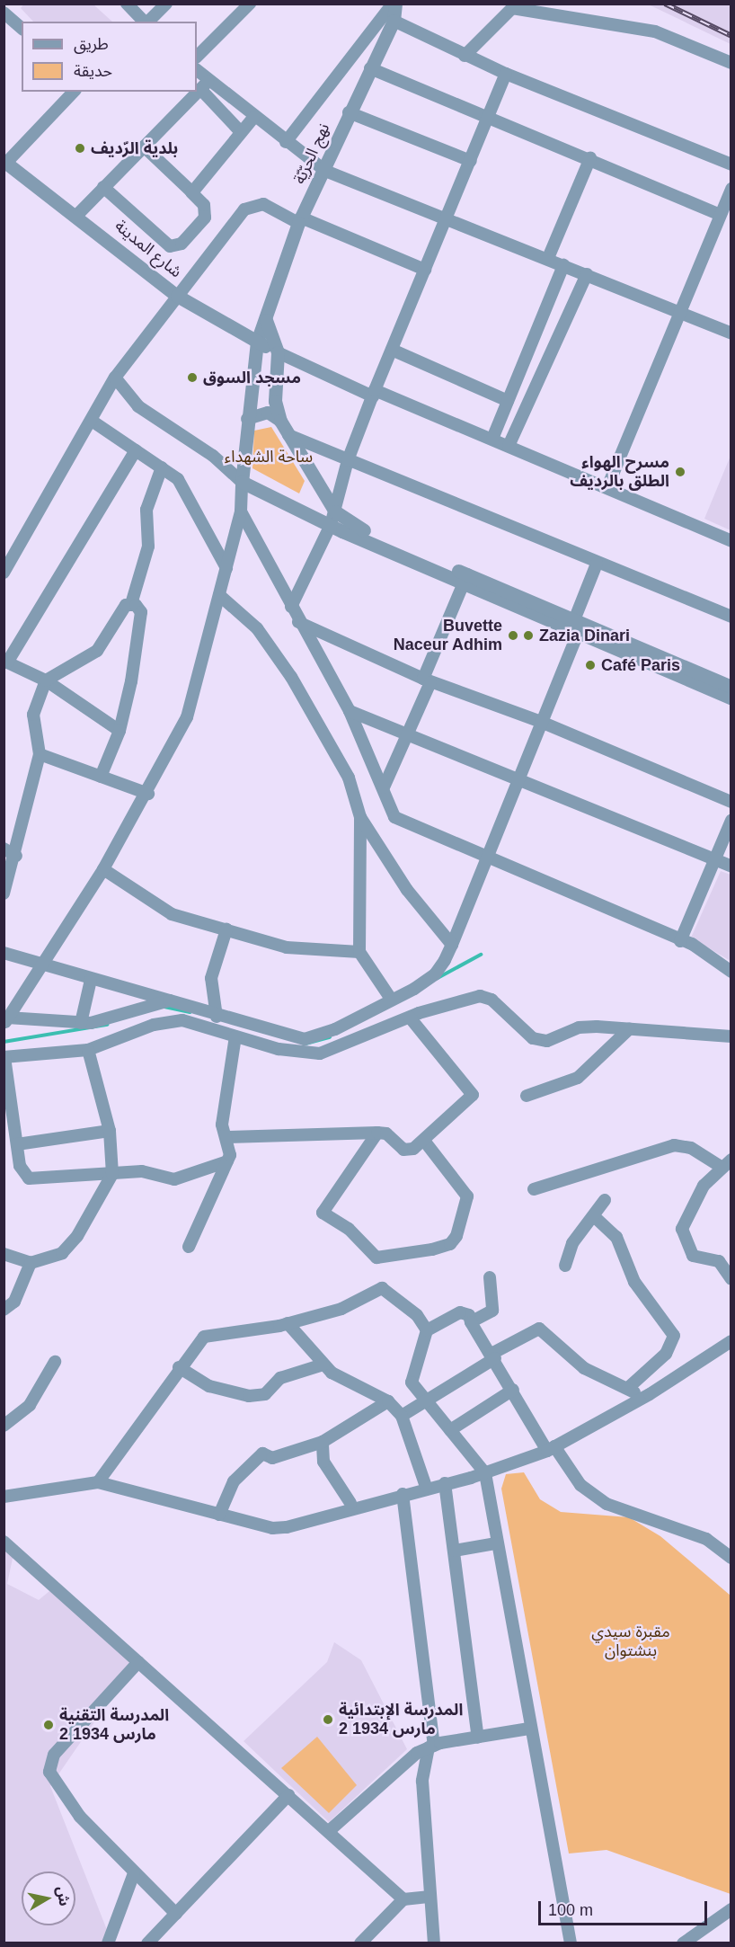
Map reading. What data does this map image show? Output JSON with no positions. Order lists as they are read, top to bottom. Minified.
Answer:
{"streets":{"street":["نهج الحرّيّة","شارع المدينة"]},"crossings":[["نهج الحرّيّة","شارع المدينة"]],"parks":["ساحة الشهداء","مقبرة سيدي بنشتوان"],"places":["بلدية الرّديف","مسجد السوق","مسرح الهواء الطلق بالرديف","Buvette Naceur Adhim","Zazia Dinari","Café Paris","المدرسة الإبتدائية 2 مارس 1934","المدرسة التقنية 2 مارس 1934"],"legend":["طريق","حديقة"],"scale_bar":"100 m","north":"right"}
